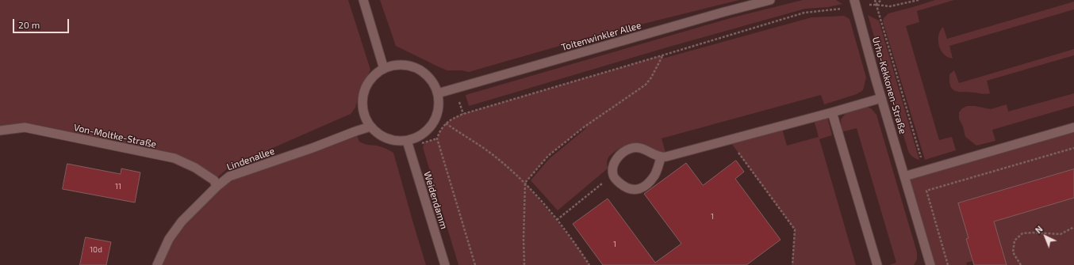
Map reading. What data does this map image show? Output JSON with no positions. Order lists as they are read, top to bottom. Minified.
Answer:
{"streets":{"street":["Toitenwinkler Allee","Urho-Kekkonen-Straße","Von-Moltke-Straße","Lindenallee","Weidendamm"]},"crossings":[["Toitenwinkler Allee","Lindenallee"],["Toitenwinkler Allee","Weidendamm"],["Von-Moltke-Straße","Lindenallee"],["Lindenallee","Weidendamm"]],"house_numbers":["11","1","1","10d"],"scale_bar":"20 m","north":"top left"}
